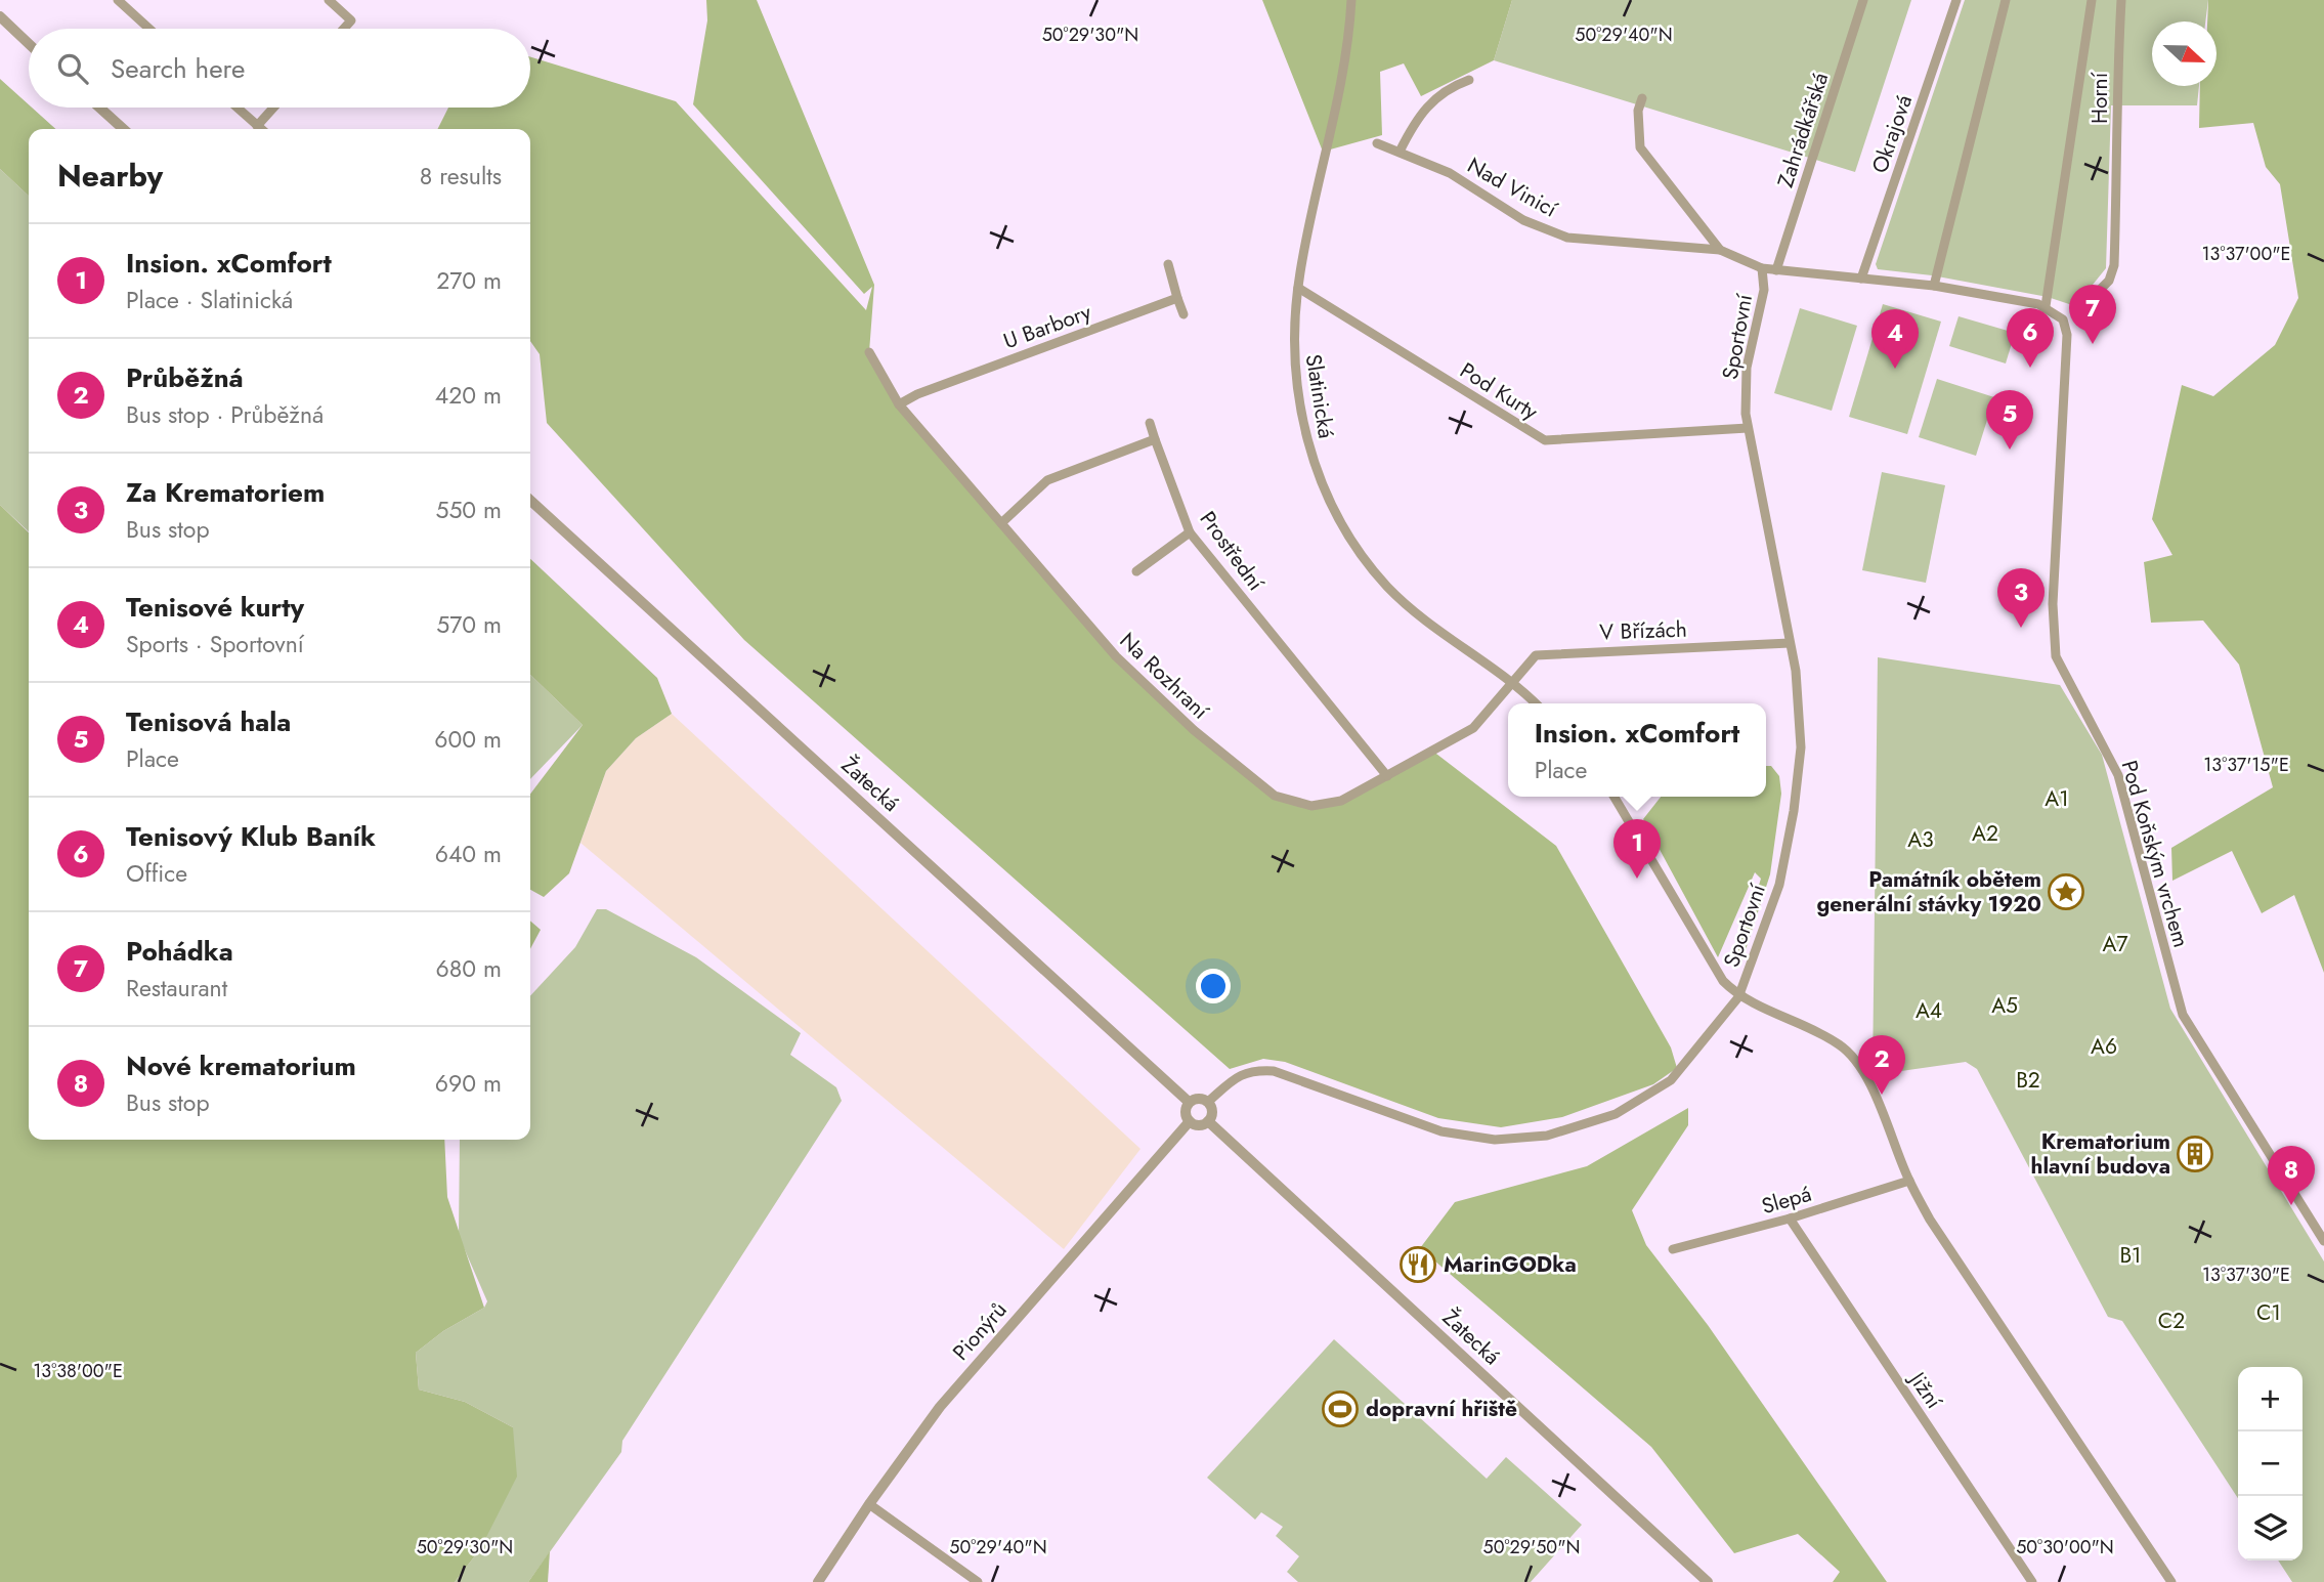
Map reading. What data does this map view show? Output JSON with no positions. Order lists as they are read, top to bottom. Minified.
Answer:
{"streets":{"street":["Horní","Zahrádkářská","Okrajová","Nad Vinicí","U Barbory","Sportovní","Pod Kurty","Slatinická","Prostřední","V Břízách","Na Rozhraní","Žatecká","Pod Koňským vrchem","Slepá","Pionýrů","Jižní"]},"crossings":[["Zahrádkářská","Sportovní"],["Okrajová","Sportovní"],["Nad Vinicí","Sportovní"],["U Barbory","Na Rozhraní"],["Sportovní","Pod Kurty"],["Sportovní","V Břízách"],["Sportovní","Žatecká"],["Sportovní","Pod Koňským vrchem"],["Sportovní","Pionýrů"],["Pod Kurty","Slatinická"],["Slatinická","V Břízách"],["Slatinická","Na Rozhraní"],["Prostřední","Na Rozhraní"],["V Břízách","Na Rozhraní"],["Žatecká","Pionýrů"],["Slepá","Jižní"]],"parks":["A1","A2","A3","A7","A5","A4","A6","B2","B1","C1","C2"],"places":{"place":["Památník obětem generální stávky 1920"],"building":["Krematorium hlavní budova"],"restaurant":["MarinGODka"],"sports":["dopravní hřiště"]},"north":"right","page":{"search":"Search here","heading":["Nearby","8 results"],"list":[{"mark":"1","name":"Insion. xComfort","note":"Place · Slatinická","value":"270 m"},{"mark":"2","name":"Průběžná","note":"Bus stop · Průběžná","value":"420 m"},{"mark":"3","name":"Za Krematoriem","note":"Bus stop","value":"550 m"},{"mark":"4","name":"Tenisové kurty","note":"Sports · Sportovní","value":"570 m"},{"mark":"5","name":"Tenisová hala","note":"Place","value":"600 m"},{"mark":"6","name":"Tenisový Klub Baník","note":"Office","value":"640 m"},{"mark":"7","name":"Pohádka","note":"Restaurant","value":"680 m"},{"mark":"8","name":"Nové krematorium","note":"Bus stop","value":"690 m"}],"pins":["7","6","4","5","3","1","2","8"],"popup":["Insion. xComfort","Place"],"map_buttons":["+","−"]},"coordinates":["50°29'30\"N","50°29'40\"N","13°37'00\"E","13°37'15\"E","13°37'30\"E","13°38'00\"E","50°29'50\"N","50°30'00\"N"]}
